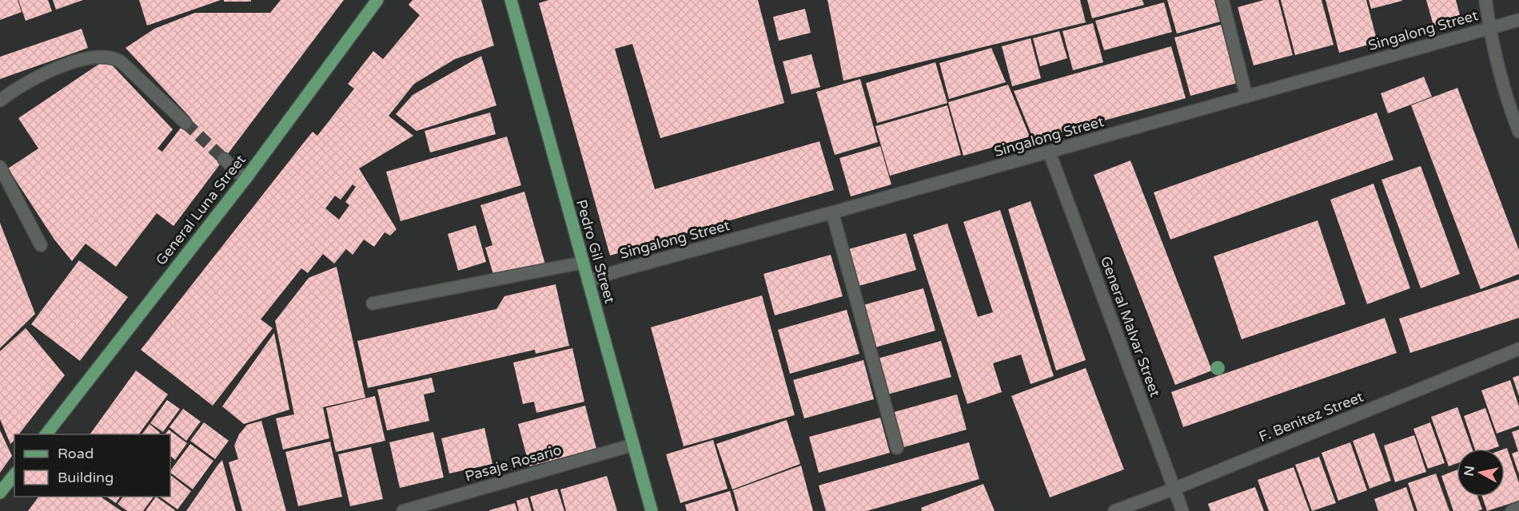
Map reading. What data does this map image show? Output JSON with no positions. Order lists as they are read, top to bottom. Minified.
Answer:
{"streets":{"main road":["General Luna Street","Pedro Gil Street"],"street":["Singalong Street","General Malvar Street","F. Benitez Street","Pasaje Rosario"]},"crossings":[["Singalong Street","Pedro Gil Street"],["Singalong Street","General Malvar Street"],["Pedro Gil Street","Pasaje Rosario"],["General Malvar Street","F. Benitez Street"]],"legend":["Road","Building"],"north":"left"}
